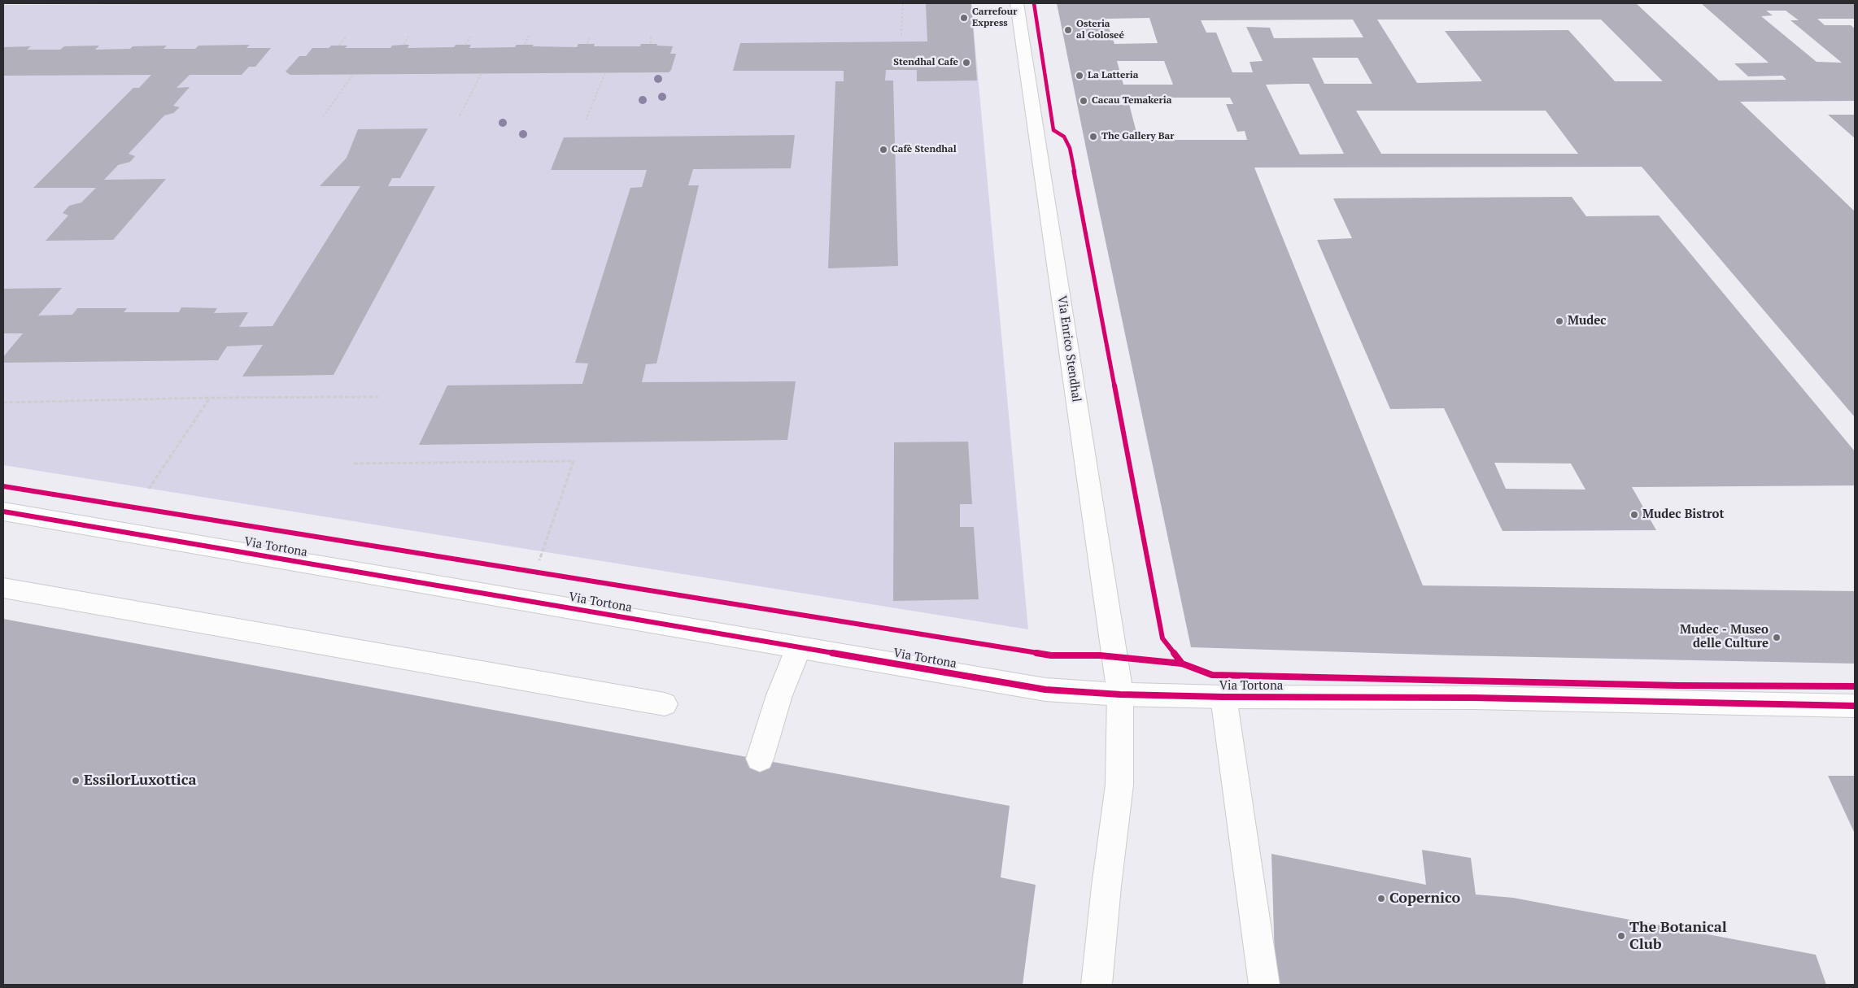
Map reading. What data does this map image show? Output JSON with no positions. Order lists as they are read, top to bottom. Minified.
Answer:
{"streets":{"street":["Via Enrico Stendhal","Via Tortona"]},"crossings":[["Via Enrico Stendhal","Via Tortona"]],"places":["Carrefour Express","Osteria al Goloseé","Stendhal Cafe","La Latteria","Cacau Temakeria","The Gallery Bar","Cafè Stendhal","Mudec","Mudec Bistrot","Mudec - Museo delle Culture","EssilorLuxottica","Copernico","The Botanical Club"]}
